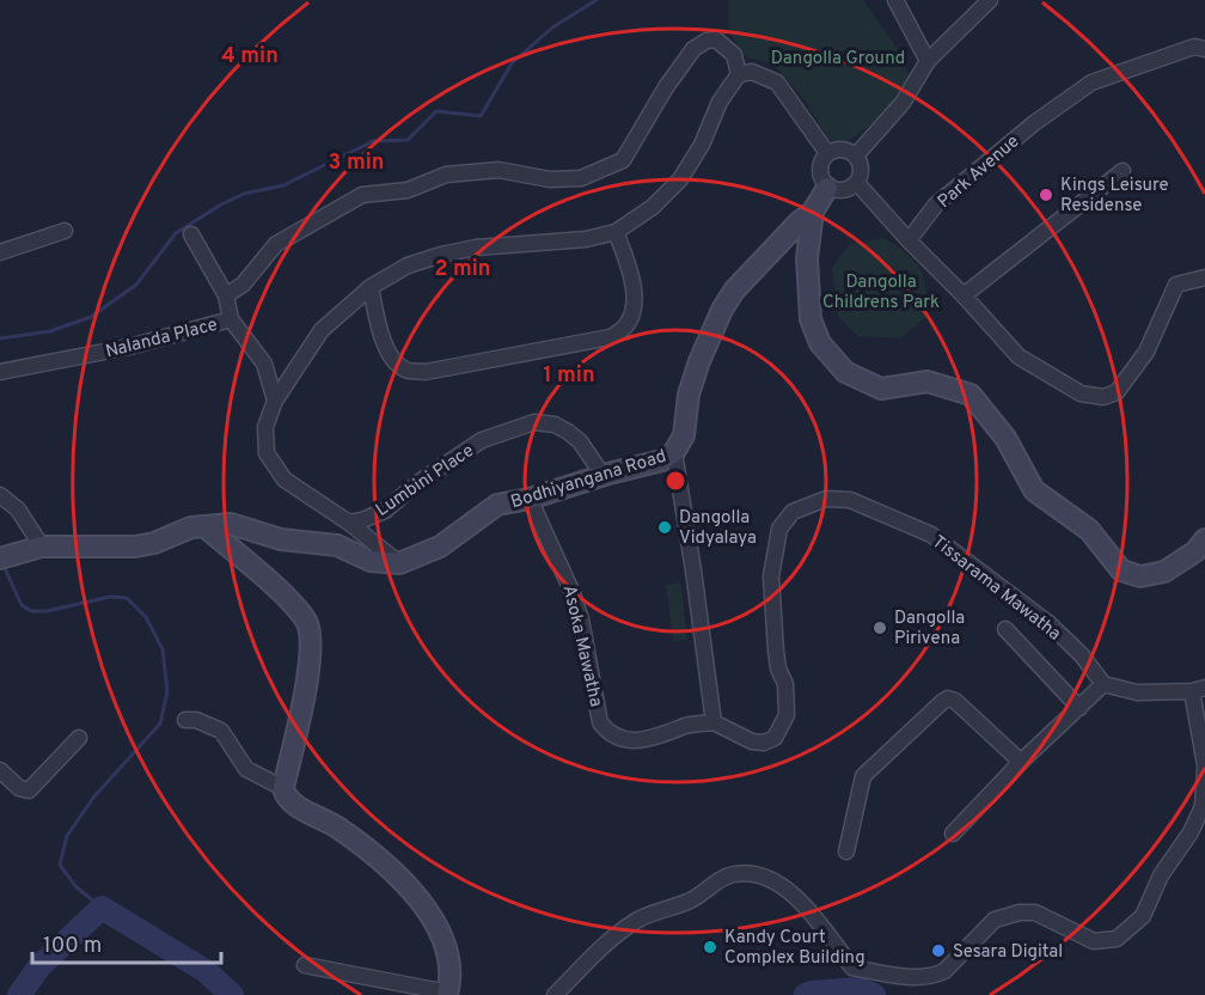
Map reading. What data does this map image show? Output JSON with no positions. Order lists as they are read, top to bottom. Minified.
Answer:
{"streets":{"street":["Park Avenue","Nalanda Place","Bodhiyangana Road","Lumbini Place","Tissarama Mawatha","Asoka Mawatha"]},"crossings":[["Bodhiyangana Road","Lumbini Place"],["Bodhiyangana Road","Asoka Mawatha"],["Tissarama Mawatha","Asoka Mawatha"]],"parks":["Dangolla Ground","Dangolla Childrens Park"],"places":["Kings Leisure Residense","Dangolla Vidyalaya","Dangolla Pirivena","Kandy Court Complex Building","Sesara Digital"],"scale_bar":"100 m","rings":["4 min","3 min","2 min","1 min"]}
